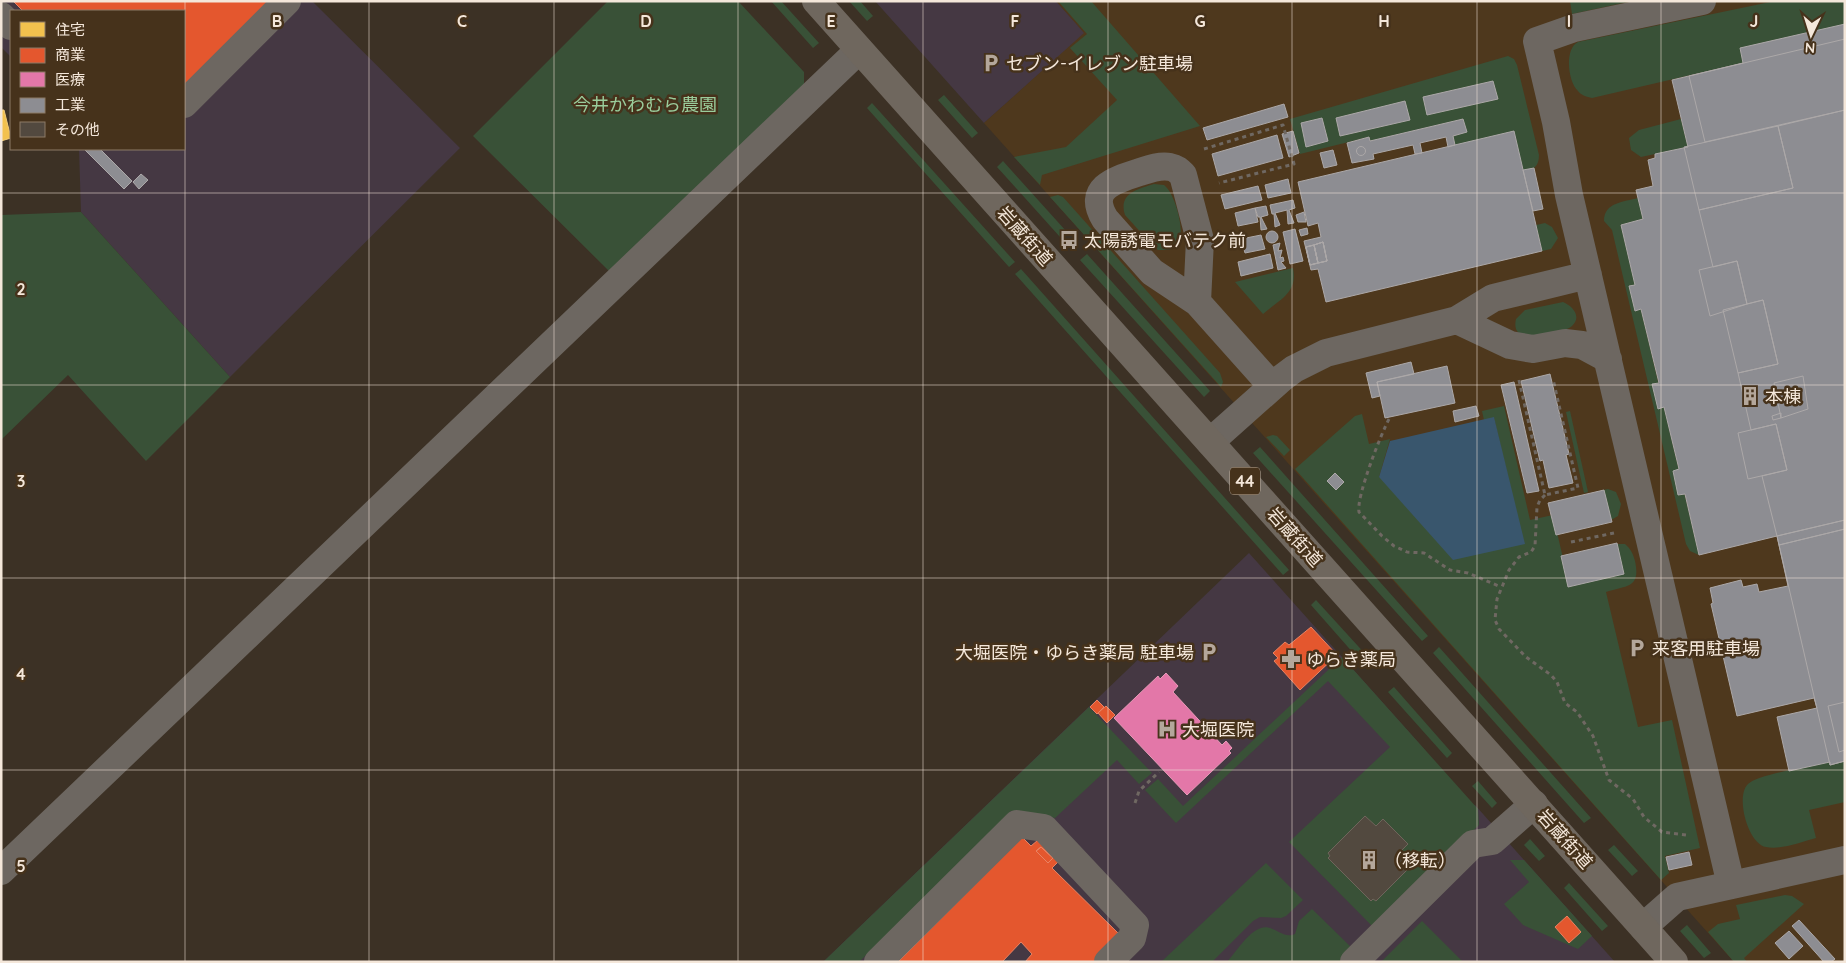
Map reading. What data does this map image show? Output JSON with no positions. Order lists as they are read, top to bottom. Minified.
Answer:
{"streets":{"main road":["岩蔵街道","44"]},"parks":["今井かわむら農園"],"places":{"parking":["セブン-イレブン駐車場","来客用駐車場","大堀医院・ゆらき薬局 駐車場"],"bus stop":["太陽誘電モバテク前"],"building":["本棟","（移転）"],"pharmacy":["ゆらき薬局"],"hospital":["大堀医院"]},"legend":["住宅","商業","医療","工業","その他"],"north":"bottom","grid":{"columns":["B","C","D","E","F","G","H","I","J"],"rows":["2","3","4","5"]}}
